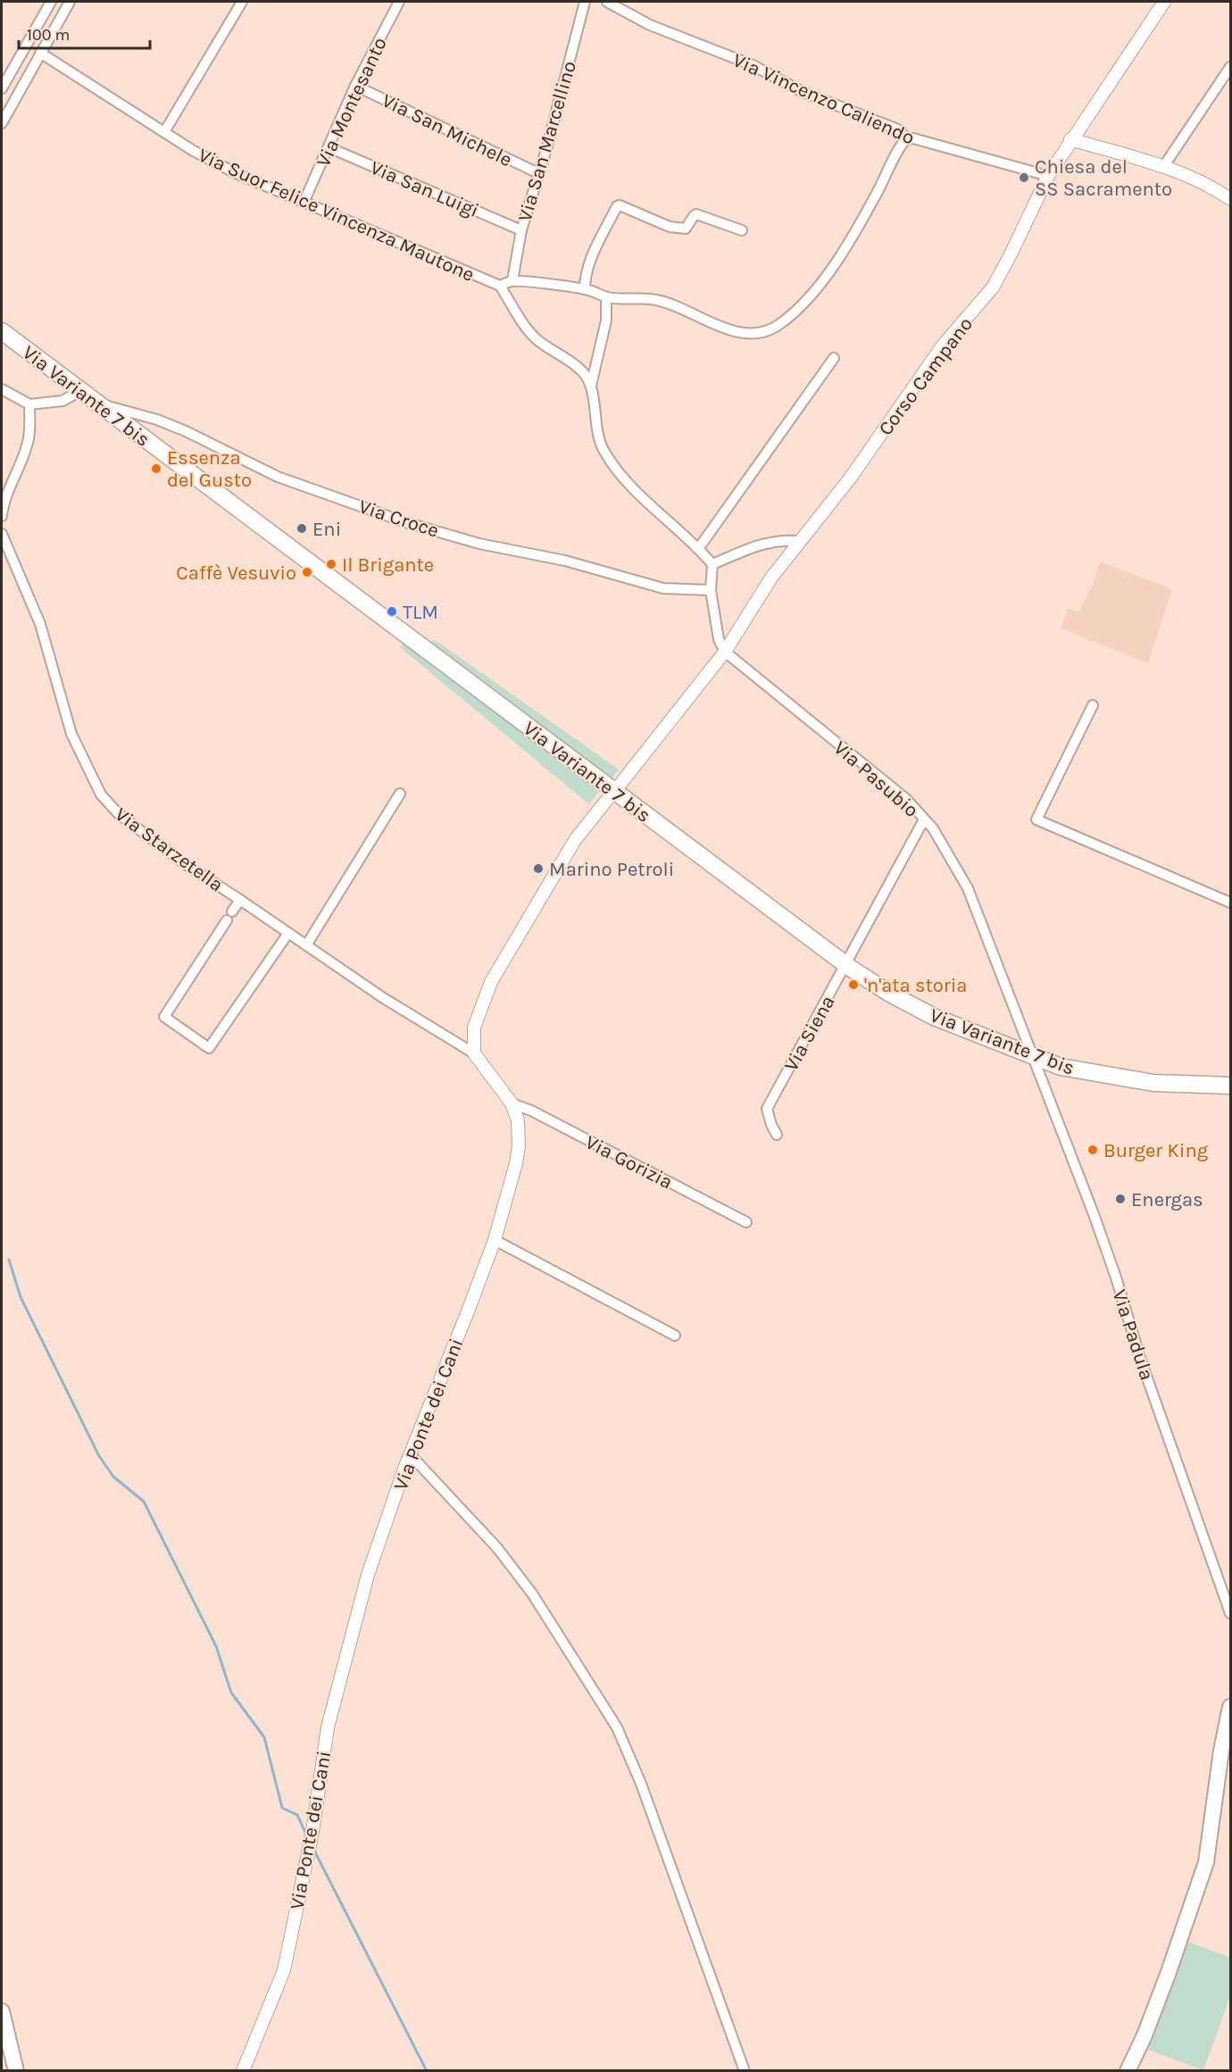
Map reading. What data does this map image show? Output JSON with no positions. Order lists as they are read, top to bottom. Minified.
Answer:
{"streets":{"main road":["Via Variante 7 bis"],"street":["Via Vincenzo Caliendo","Via Montesanto","Via San Michele","Via San Marcellino","Via San Luigi","Via Suor Felice Vincenza Mautone","Corso Campano","Via Croce","Via Pasubio","Via Starzetella","Via Siena","Via Gorizia","Via Padula","Via Ponte dei Cani"]},"crossings":[["Via Vincenzo Caliendo","Corso Campano"],["Via Montesanto","Via San Michele"],["Via Montesanto","Via San Luigi"],["Via Montesanto","Via Suor Felice Vincenza Mautone"],["Via San Michele","Via San Marcellino"],["Via San Marcellino","Via San Luigi"],["Corso Campano","Via Pasubio"],["Via Variante 7 bis","Via Croce"],["Via Variante 7 bis","Via Pasubio"],["Via Variante 7 bis","Via Siena"],["Via Variante 7 bis","Via Padula"],["Via Pasubio","Via Siena"],["Via Pasubio","Via Padula"],["Via Starzetella","Via Ponte dei Cani"],["Via Gorizia","Via Ponte dei Cani"]],"places":["Chiesa del SS Sacramento","Essenza del Gusto","Eni","Il Brigante","Caffè Vesuvio","TLM","Marino Petroli","'n'ata storia","Burger King","Energas"],"scale_bar":"100 m"}
